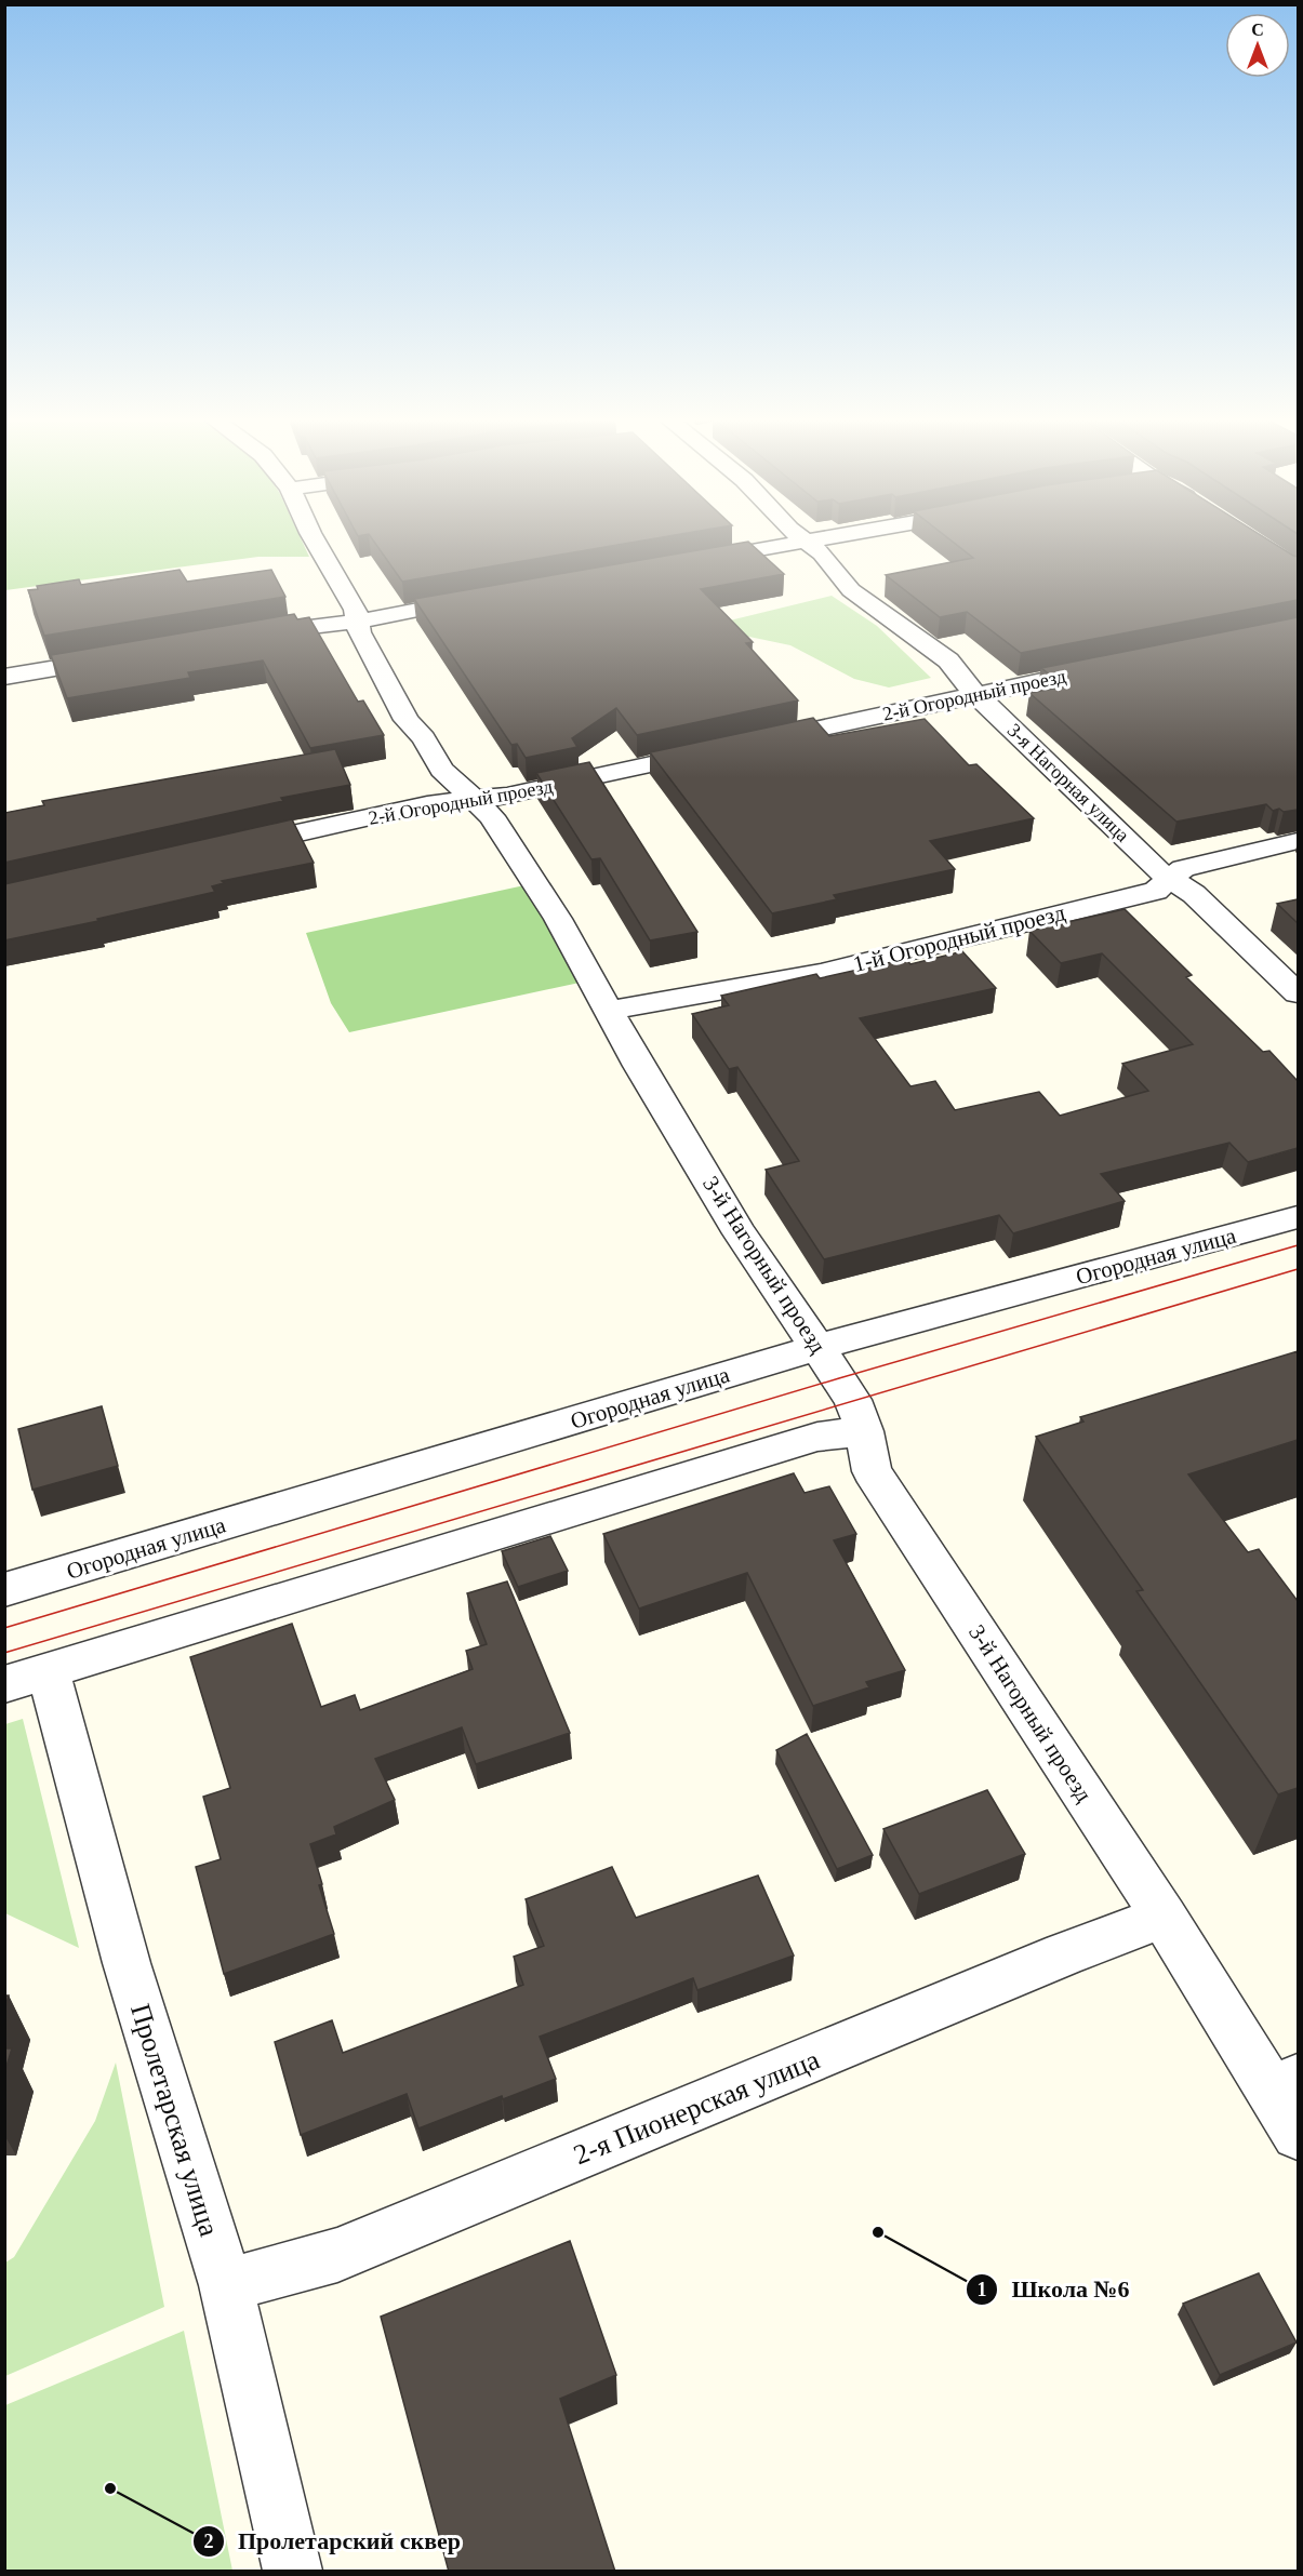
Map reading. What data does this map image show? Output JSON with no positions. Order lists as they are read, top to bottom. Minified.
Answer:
{"streets":{"street":["2-й Огородный проезд","3-я Нагорная улица","1-й Огородный проезд","Огородная улица","3-й Нагорный проезд","2-я Пионерская улица","Пролетарская улица"]},"crossings":[["2-й Огородный проезд","3-я Нагорная улица"],["2-й Огородный проезд","3-й Нагорный проезд"],["3-я Нагорная улица","1-й Огородный проезд"],["1-й Огородный проезд","3-й Нагорный проезд"],["Огородная улица","3-й Нагорный проезд"],["3-й Нагорный проезд","2-я Пионерская улица"],["2-я Пионерская улица","Пролетарская улица"]],"places":["Школа №6","Пролетарский сквер"],"north":"top"}
